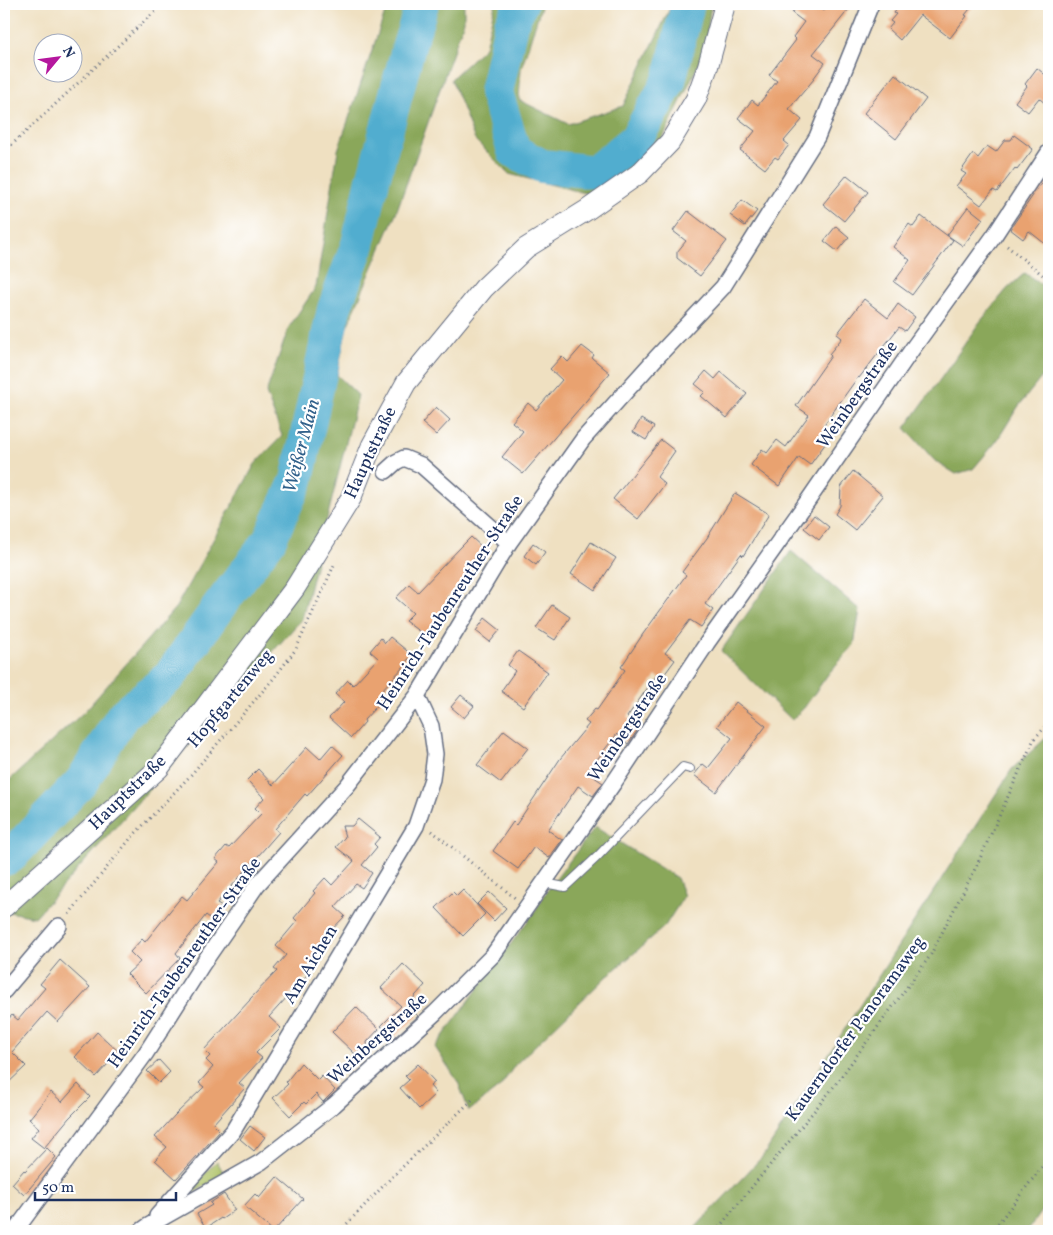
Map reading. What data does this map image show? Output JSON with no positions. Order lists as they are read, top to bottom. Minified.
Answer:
{"streets":{"main road":["Hauptstraße"],"street":["Weinbergstraße","Heinrich-Taubenreuther-Straße","Am Aichen"],"path":["Hopfgartenweg","Kauerndorfer Panoramaweg"]},"crossings":[["Weinbergstraße","Am Aichen"],["Heinrich-Taubenreuther-Straße","Am Aichen"]],"water":["Weißer Main"],"scale_bar":"50 m","north":"top right"}
